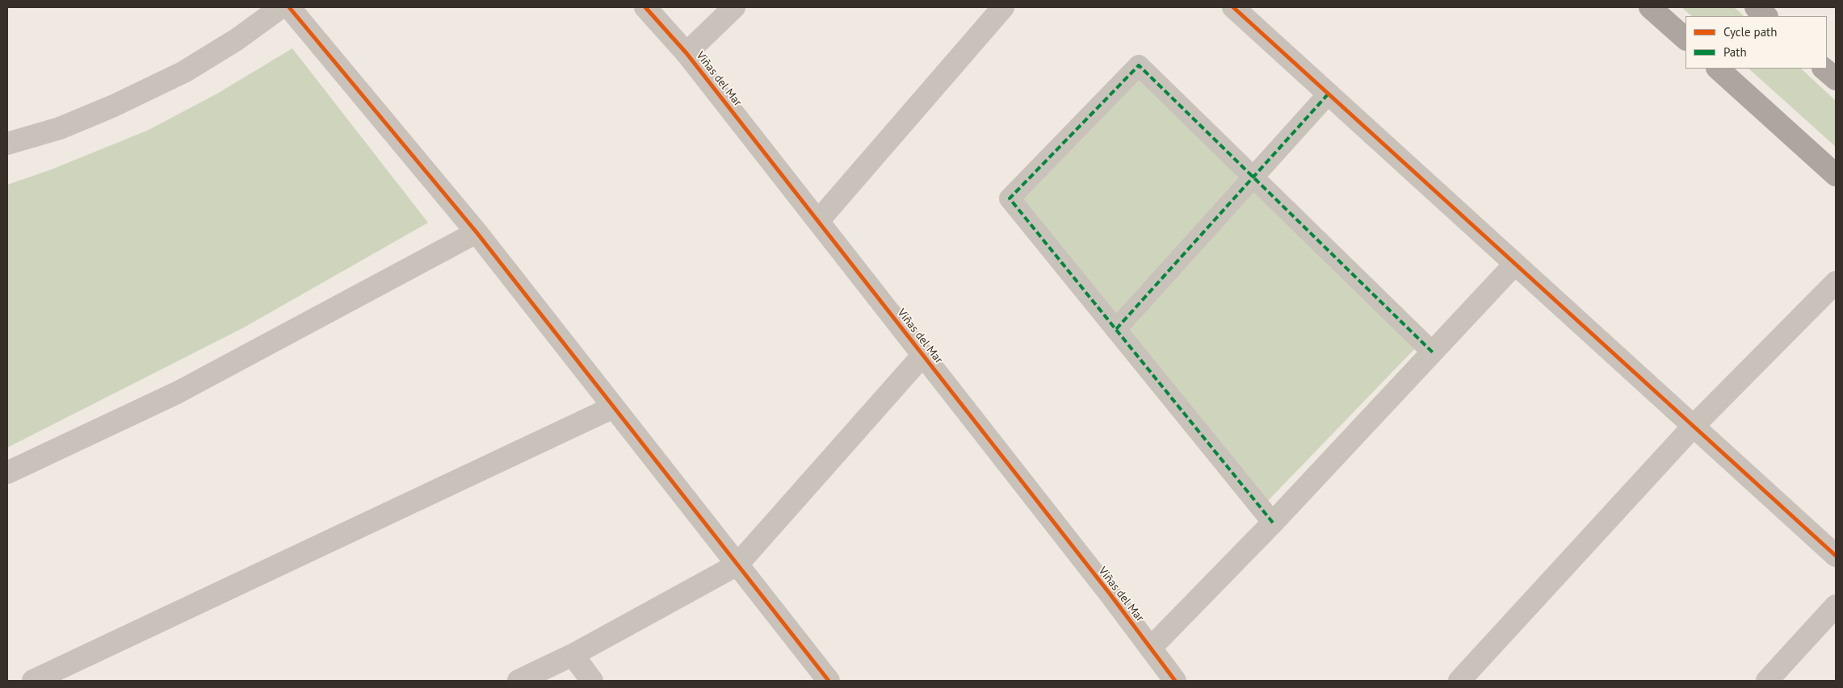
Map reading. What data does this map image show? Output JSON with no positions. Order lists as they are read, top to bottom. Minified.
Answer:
{"streets":{"street":["Viñas del Mar"]},"legend":["Cycle path","Path"]}
